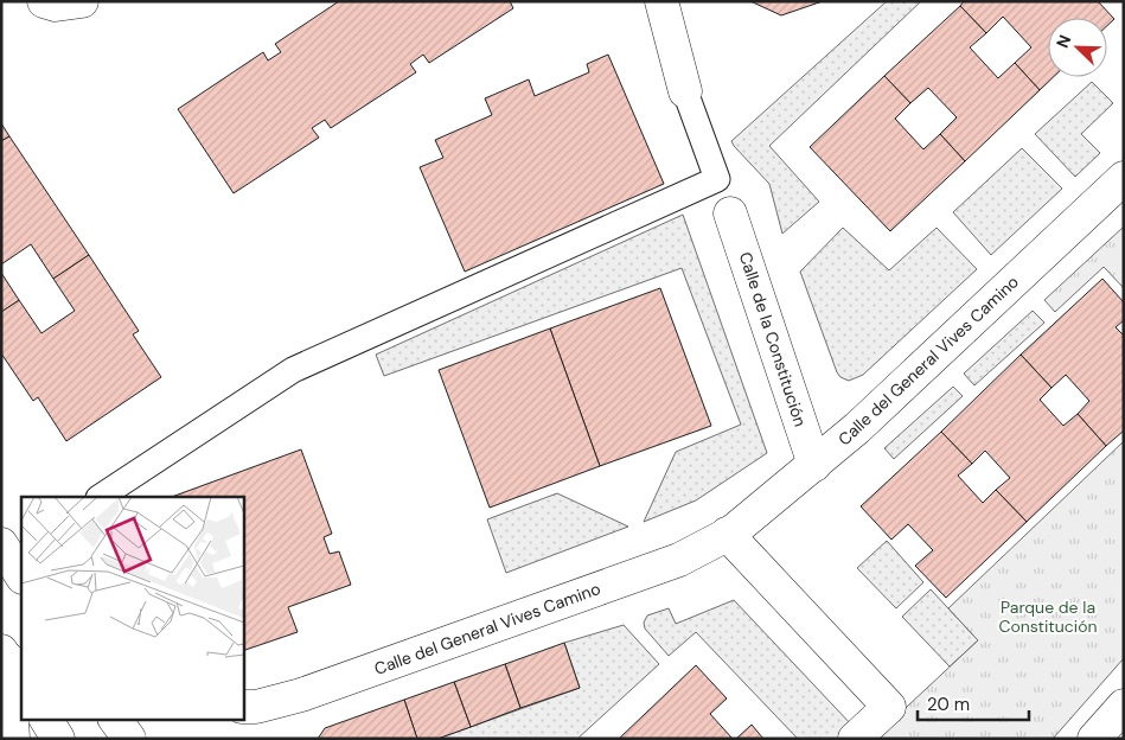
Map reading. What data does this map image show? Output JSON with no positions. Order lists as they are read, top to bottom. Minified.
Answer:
{"streets":{"main road":["Calle de la Constitución","Calle del General Vives Camino"]},"crossings":[["Calle de la Constitución","Calle del General Vives Camino"]],"parks":["Parque de la Constitución"],"scale_bar":"20 m","north":"top left"}
